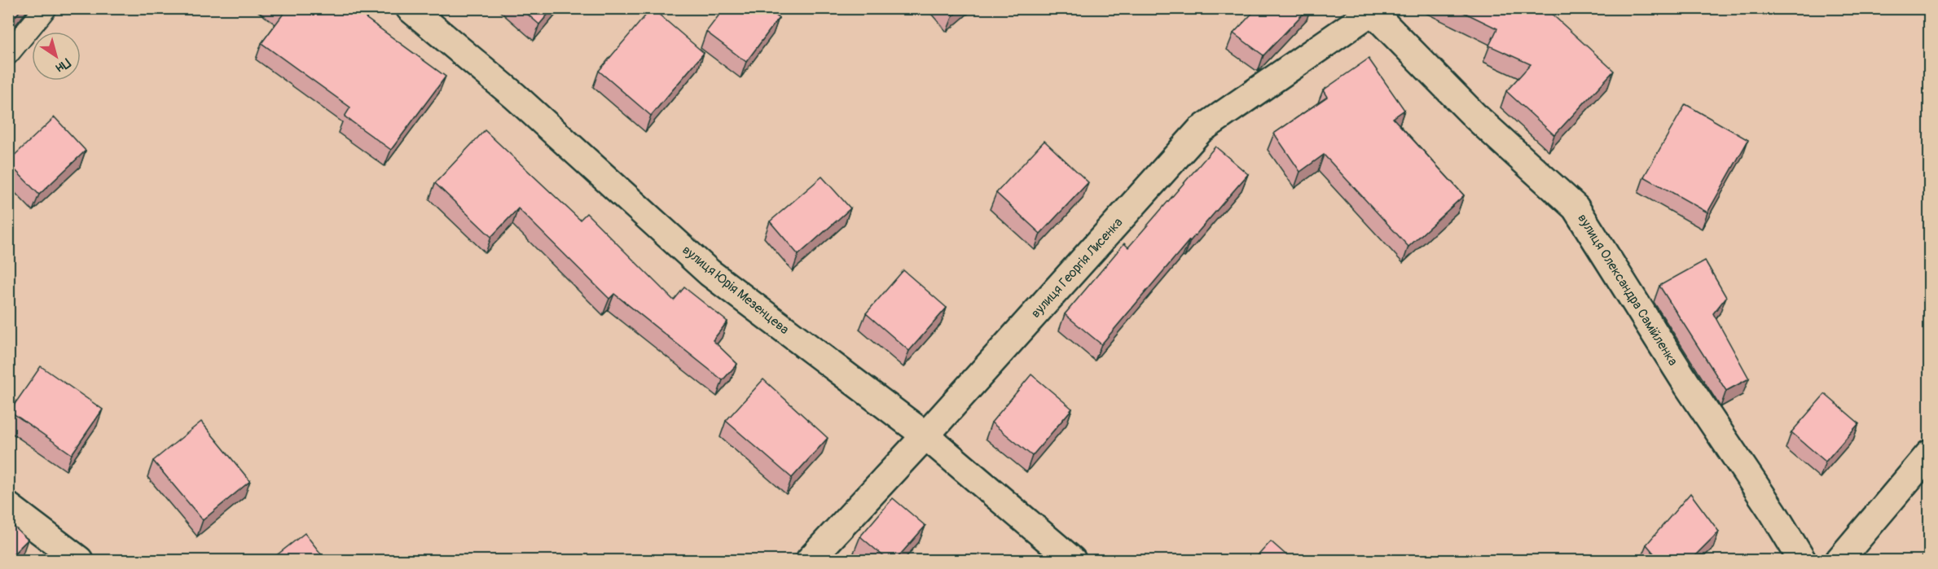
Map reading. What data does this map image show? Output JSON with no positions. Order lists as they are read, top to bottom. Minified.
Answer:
{"streets":{"street":["вулиця Георгія Лисенка","вулиця Юрія Мезенцева","вулиця Олександра Самійленка"]},"crossings":[["вулиця Георгія Лисенка","вулиця Юрія Мезенцева"],["вулиця Георгія Лисенка","вулиця Олександра Самійленка"]],"north":"bottom right"}
